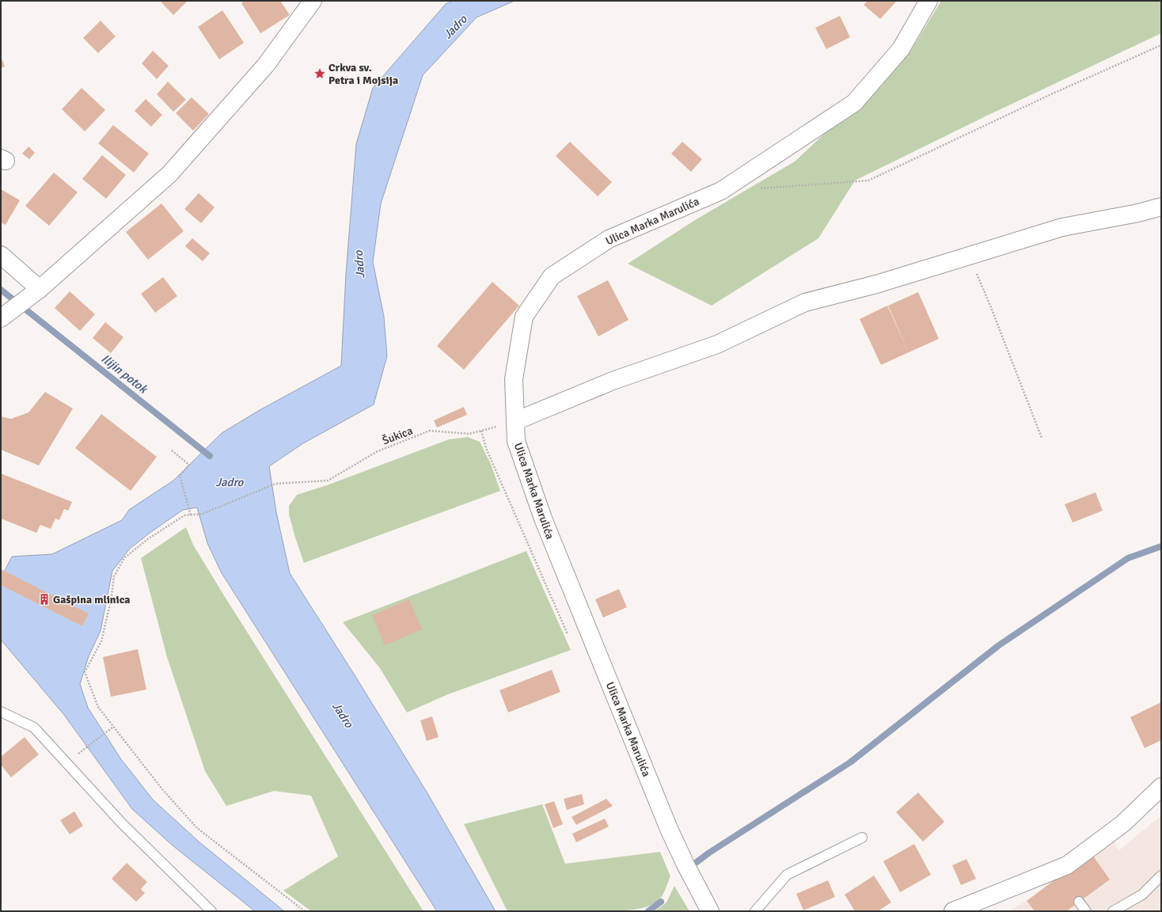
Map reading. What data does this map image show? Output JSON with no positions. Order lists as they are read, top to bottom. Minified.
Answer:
{"streets":{"street":["Ulica Marka Marulića"],"path":["Šukica"]},"crossings":[["Ulica Marka Marulića","Šukica"]],"water":["Jadro","Ilijin potok"],"places":{"place":["Crkva sv. Petra i Mojsija"],"building":["Gašpina mlinica"]}}
